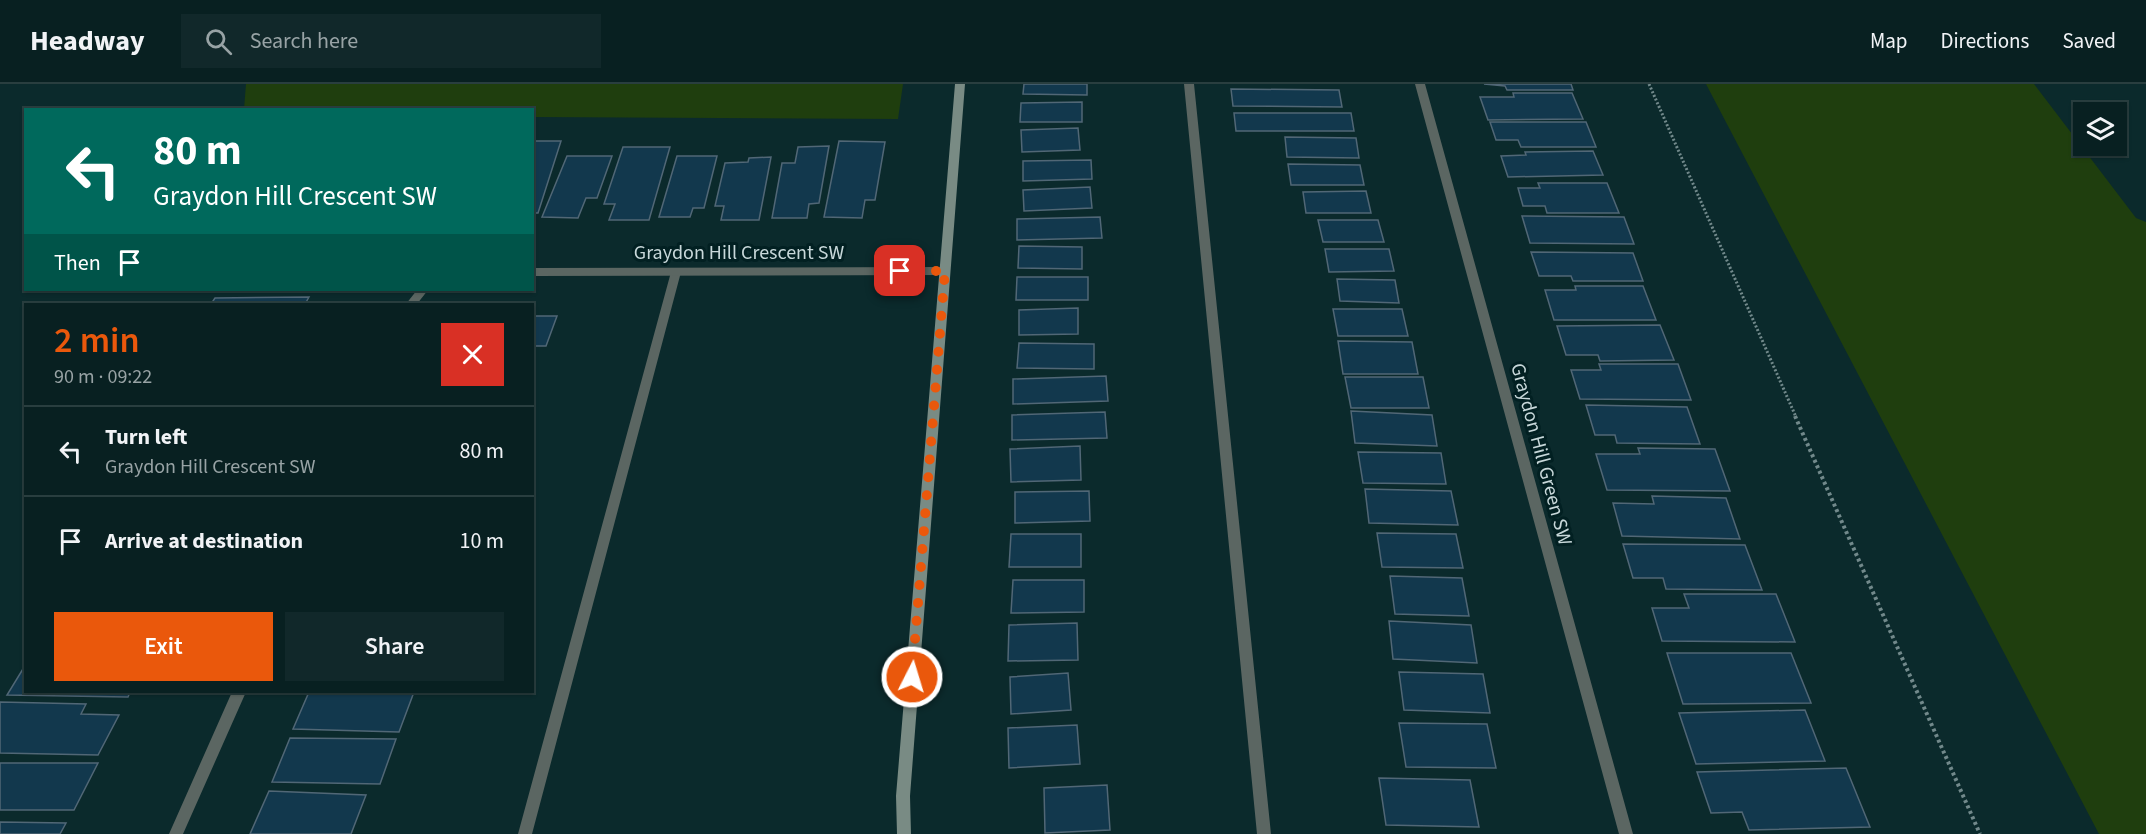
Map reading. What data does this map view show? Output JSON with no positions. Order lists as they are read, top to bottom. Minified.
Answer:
{"streets":{"street":["Graydon Hill Crescent SW","Graydon Hill Green SW"]},"page":{"header":"Headway","search":"Search here","nav":["Map","Directions","Saved"],"turn":["80 m","Graydon Hill Crescent SW"],"then":"Then","heading":["2 min","90 m · 09:22"],"list":[{"name":"Turn left","note":"Graydon Hill Crescent SW","value":"80 m"},{"name":"Arrive at destination","value":"10 m"}],"buttons":["Exit","Share"]}}
